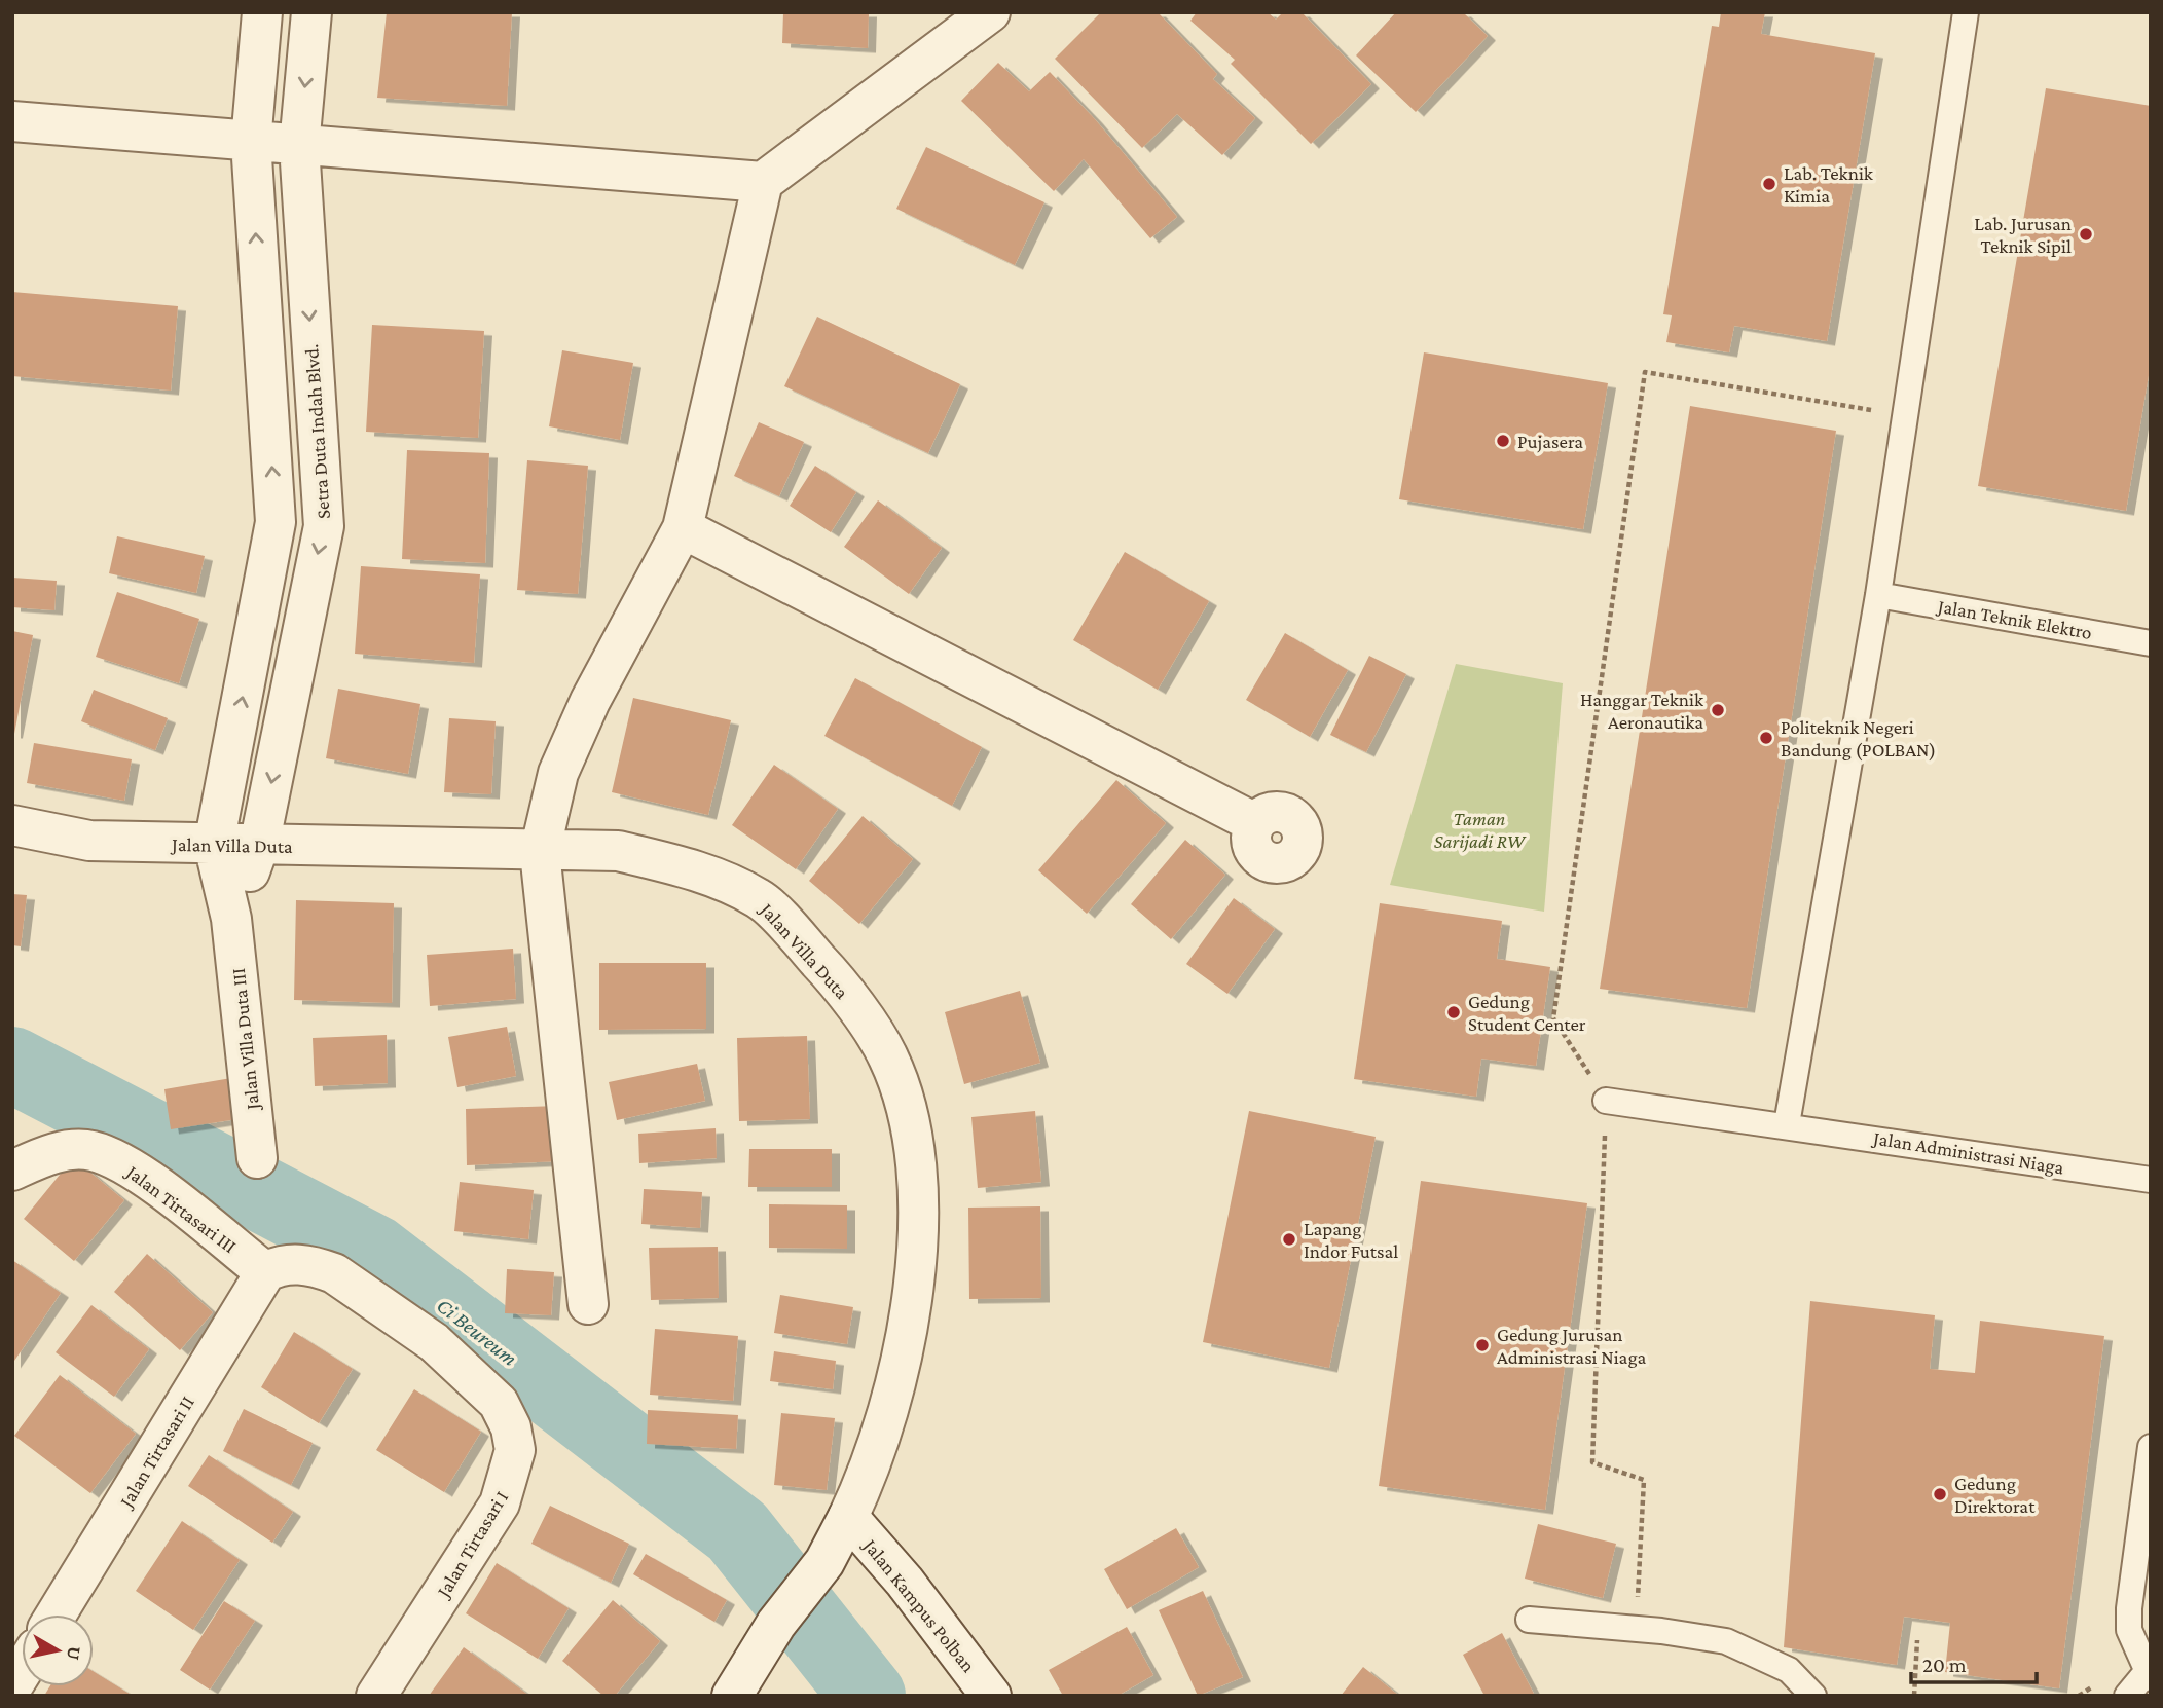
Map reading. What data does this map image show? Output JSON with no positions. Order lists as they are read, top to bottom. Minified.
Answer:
{"streets":{"street":["Setra Duta Indah Blvd.","Jalan Villa Duta","Jalan Villa Duta III","Jalan Tirtasari III","Jalan Tirtasari II","Jalan Tirtasari I","Jalan Kampus Polban"],"lane":["Jalan Teknik Elektro","Jalan Administrasi Niaga"]},"crossings":[["Setra Duta Indah Blvd.","Jalan Villa Duta"],["Setra Duta Indah Blvd.","Jalan Villa Duta III"],["Jalan Villa Duta","Jalan Villa Duta III"],["Jalan Villa Duta","Jalan Kampus Polban"],["Jalan Tirtasari III","Jalan Tirtasari II"],["Jalan Tirtasari III","Jalan Tirtasari I"],["Jalan Tirtasari II","Jalan Tirtasari I"]],"water":["Ci Beureum"],"parks":["Taman Sarijadi RW"],"places":["Lab. Teknik Kimia","Lab. Jurusan Teknik Sipil","Pujasera","Hanggar Teknik Aeronautika","Politeknik Negeri Bandung (POLBAN)","Gedung Student Center","Lapang Indor Futsal","Gedung Jurusan Administrasi Niaga","Gedung Direktorat"],"scale_bar":"20 m","north":"right"}
